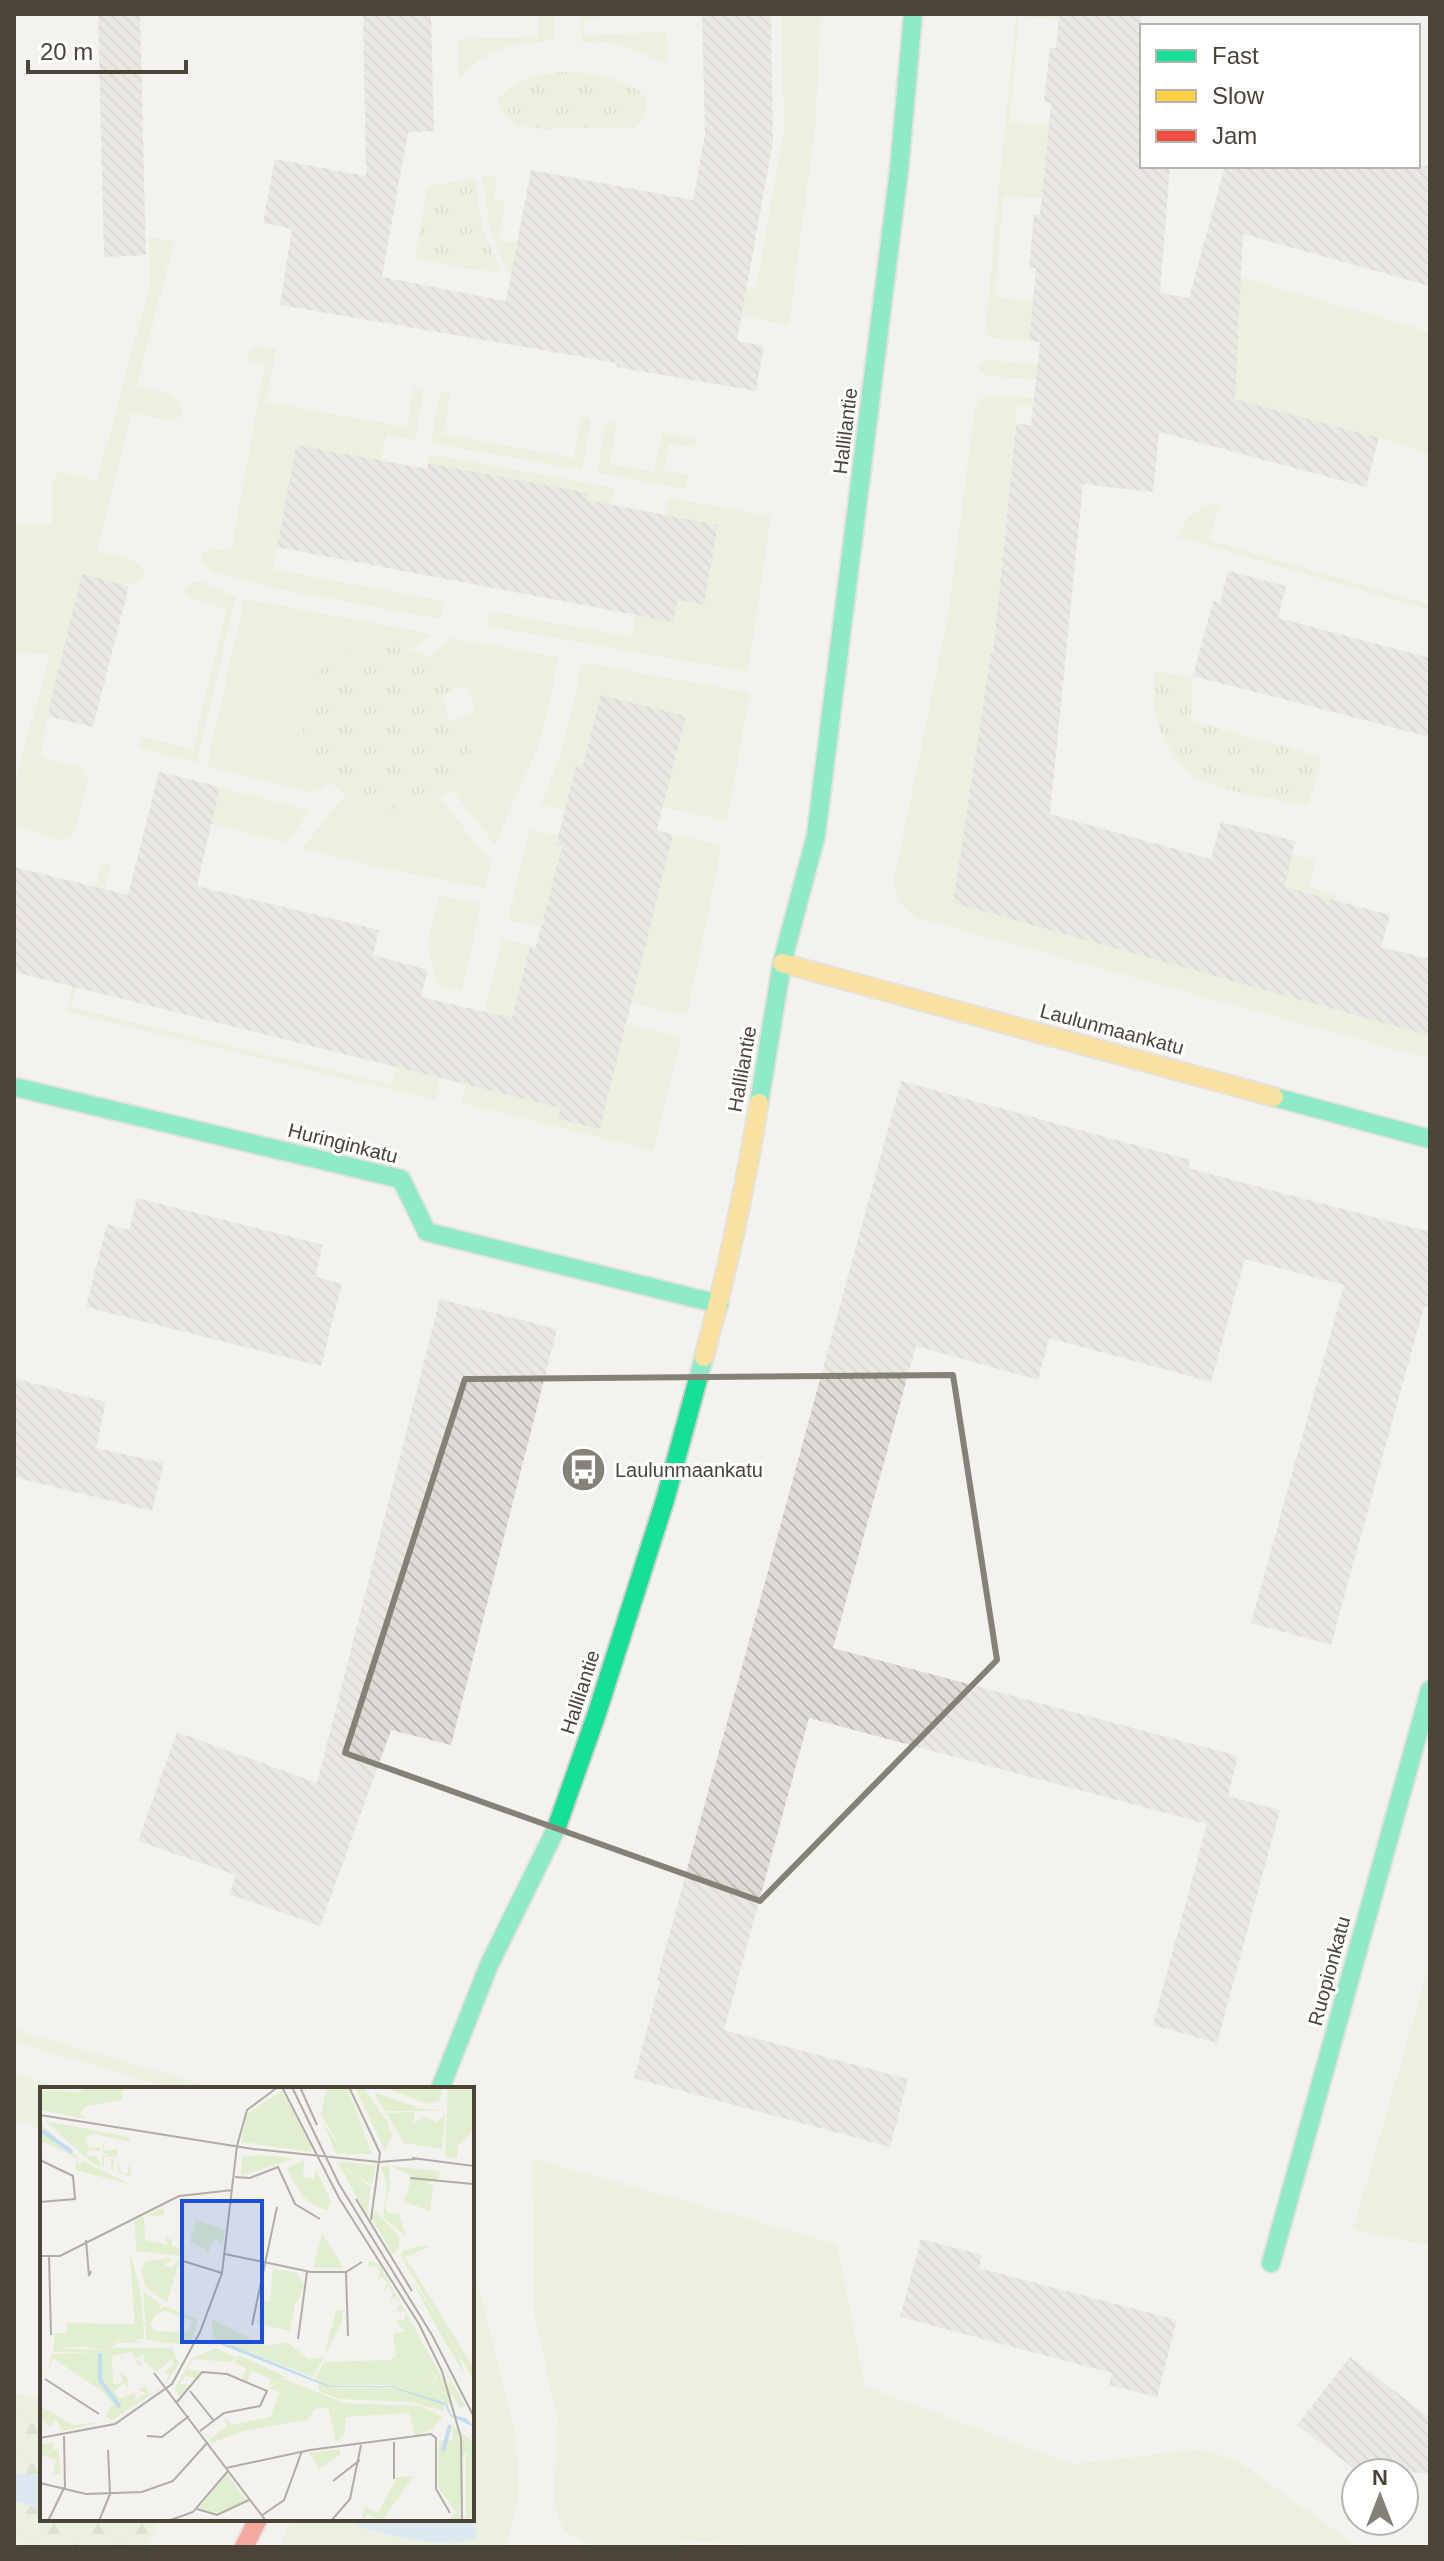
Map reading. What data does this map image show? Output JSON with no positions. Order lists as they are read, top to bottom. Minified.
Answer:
{"streets":{"main road":["Hallilantie","Laulunmaankatu","Huringinkatu","Ruopionkatu"]},"crossings":[["Hallilantie","Laulunmaankatu"],["Hallilantie","Huringinkatu"]],"places":{"bus stop":["Laulunmaankatu"]},"legend":["Fast","Slow","Jam"],"scale_bar":"20 m","north":"top"}
